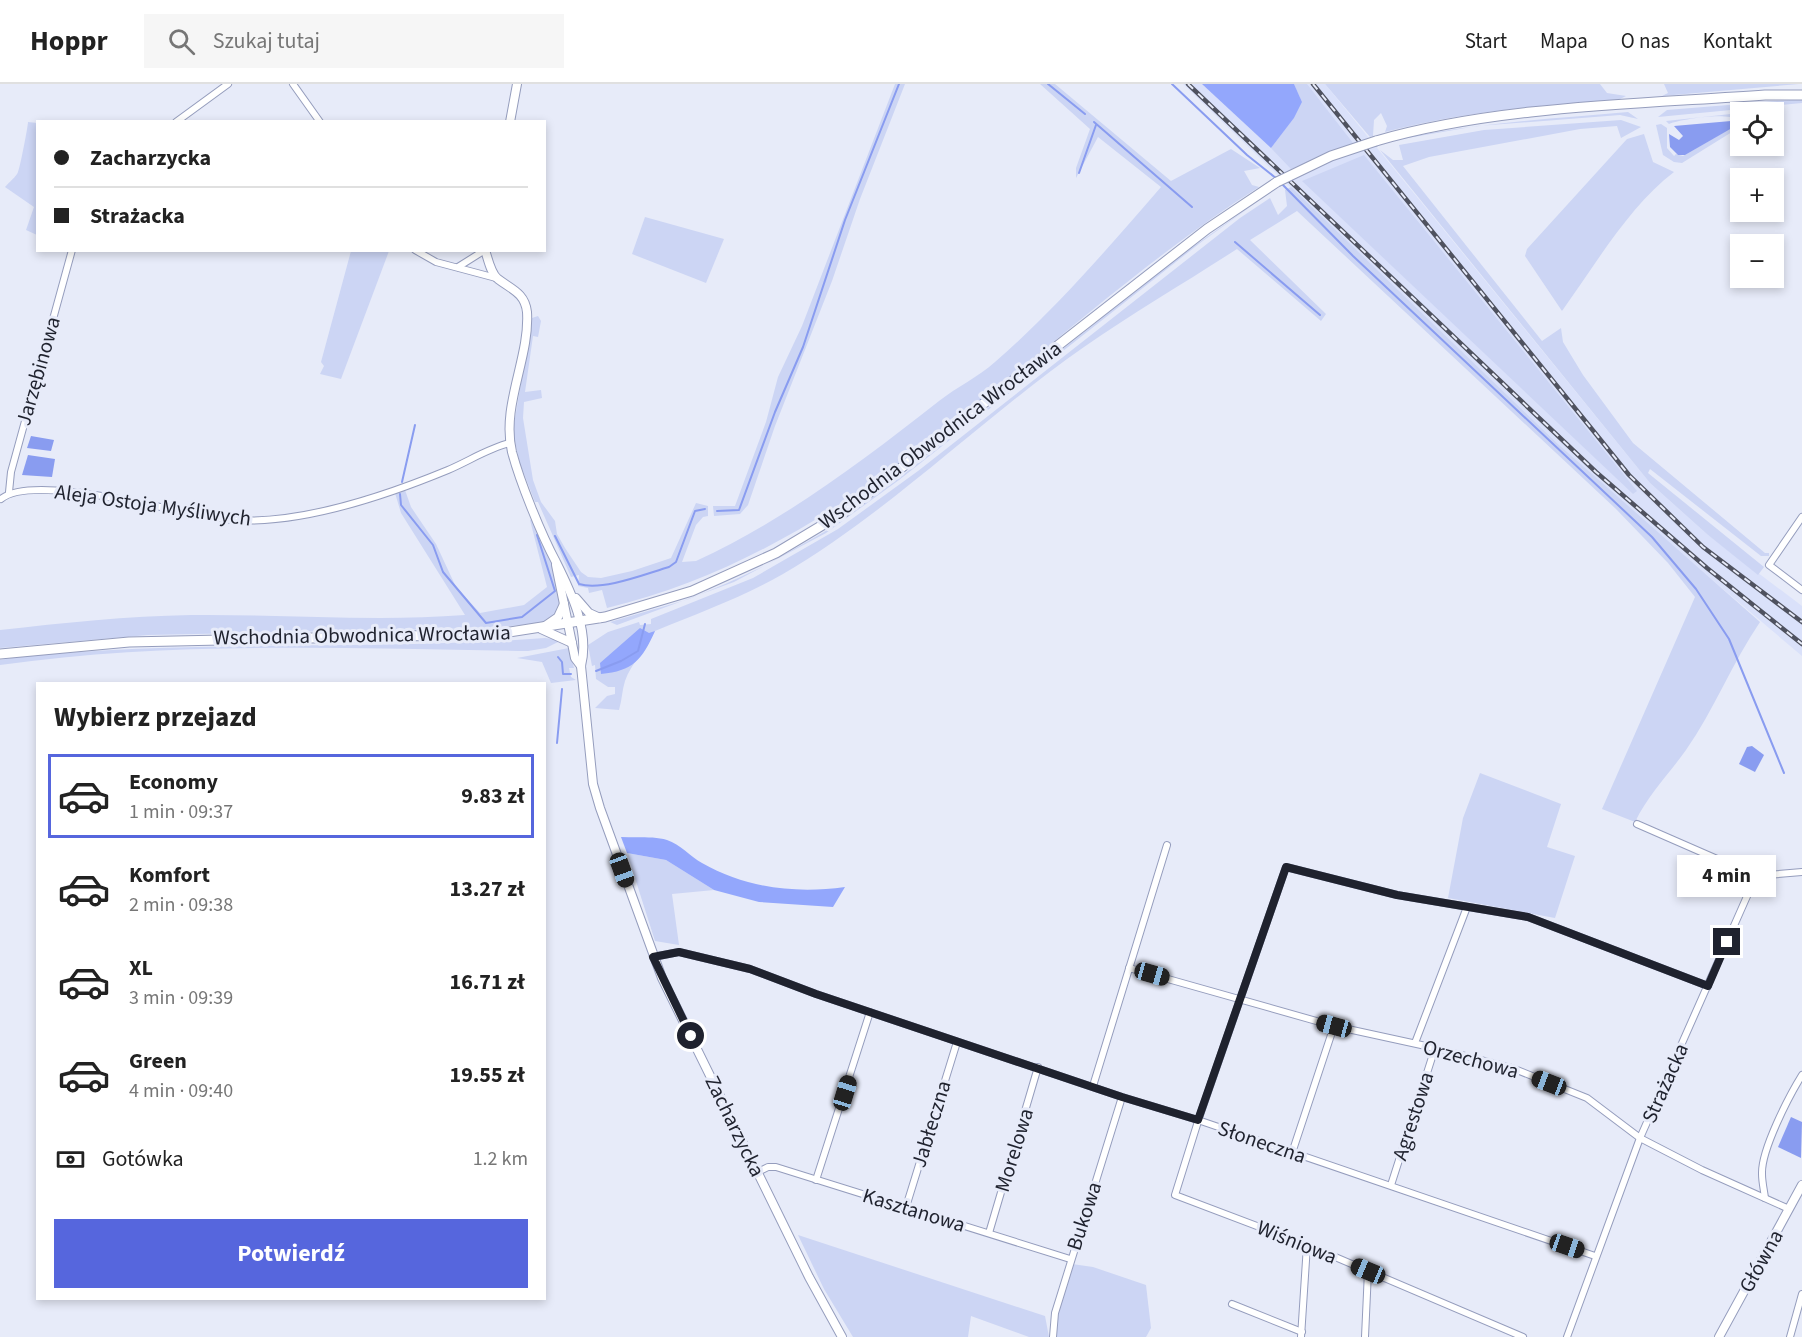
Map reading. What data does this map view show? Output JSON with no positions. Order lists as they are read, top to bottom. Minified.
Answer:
{"streets":{"main road":["Wschodnia Obwodnica Wrocławia"],"street":["Jarzębinowa","Aleja Ostoja Myśliwych","Orzechowa","Strażacka","Agrestowa","Jabłeczna","Zacharzycka","Słoneczna","Morelowa","Kasztanowa","Bukowa","Wiśniowa","Główna"]},"crossings":[["Jarzębinowa","Aleja Ostoja Myśliwych"],["Wschodnia Obwodnica Wrocławia","Zacharzycka"],["Aleja Ostoja Myśliwych","Zacharzycka"],["Orzechowa","Strażacka"],["Orzechowa","Agrestowa"],["Orzechowa","Główna"],["Strażacka","Słoneczna"],["Agrestowa","Słoneczna"],["Jabłeczna","Słoneczna"],["Jabłeczna","Kasztanowa"],["Zacharzycka","Słoneczna"],["Zacharzycka","Kasztanowa"],["Słoneczna","Morelowa"],["Słoneczna","Bukowa"],["Słoneczna","Wiśniowa"],["Morelowa","Kasztanowa"],["Kasztanowa","Bukowa"]],"page":{"header":"Hoppr","search":"Szukaj tutaj","nav":["Start","Mapa","O nas","Kontakt"],"map_buttons":["+","−"],"banner":["Zacharzycka","Strażacka"],"heading":"Wybierz przejazd","list":[{"name":"Economy","note":"1 min · 09:37","value":"9.83 zł"},{"name":"Komfort","note":"2 min · 09:38","value":"13.27 zł"},{"name":"XL","note":"3 min · 09:39","value":"16.71 zł"},{"name":"Green","note":"4 min · 09:40","value":"19.55 zł"}],"bubble":"4 min","pay":["Gotówka","1.2 km"],"buttons":"Potwierdź"}}
